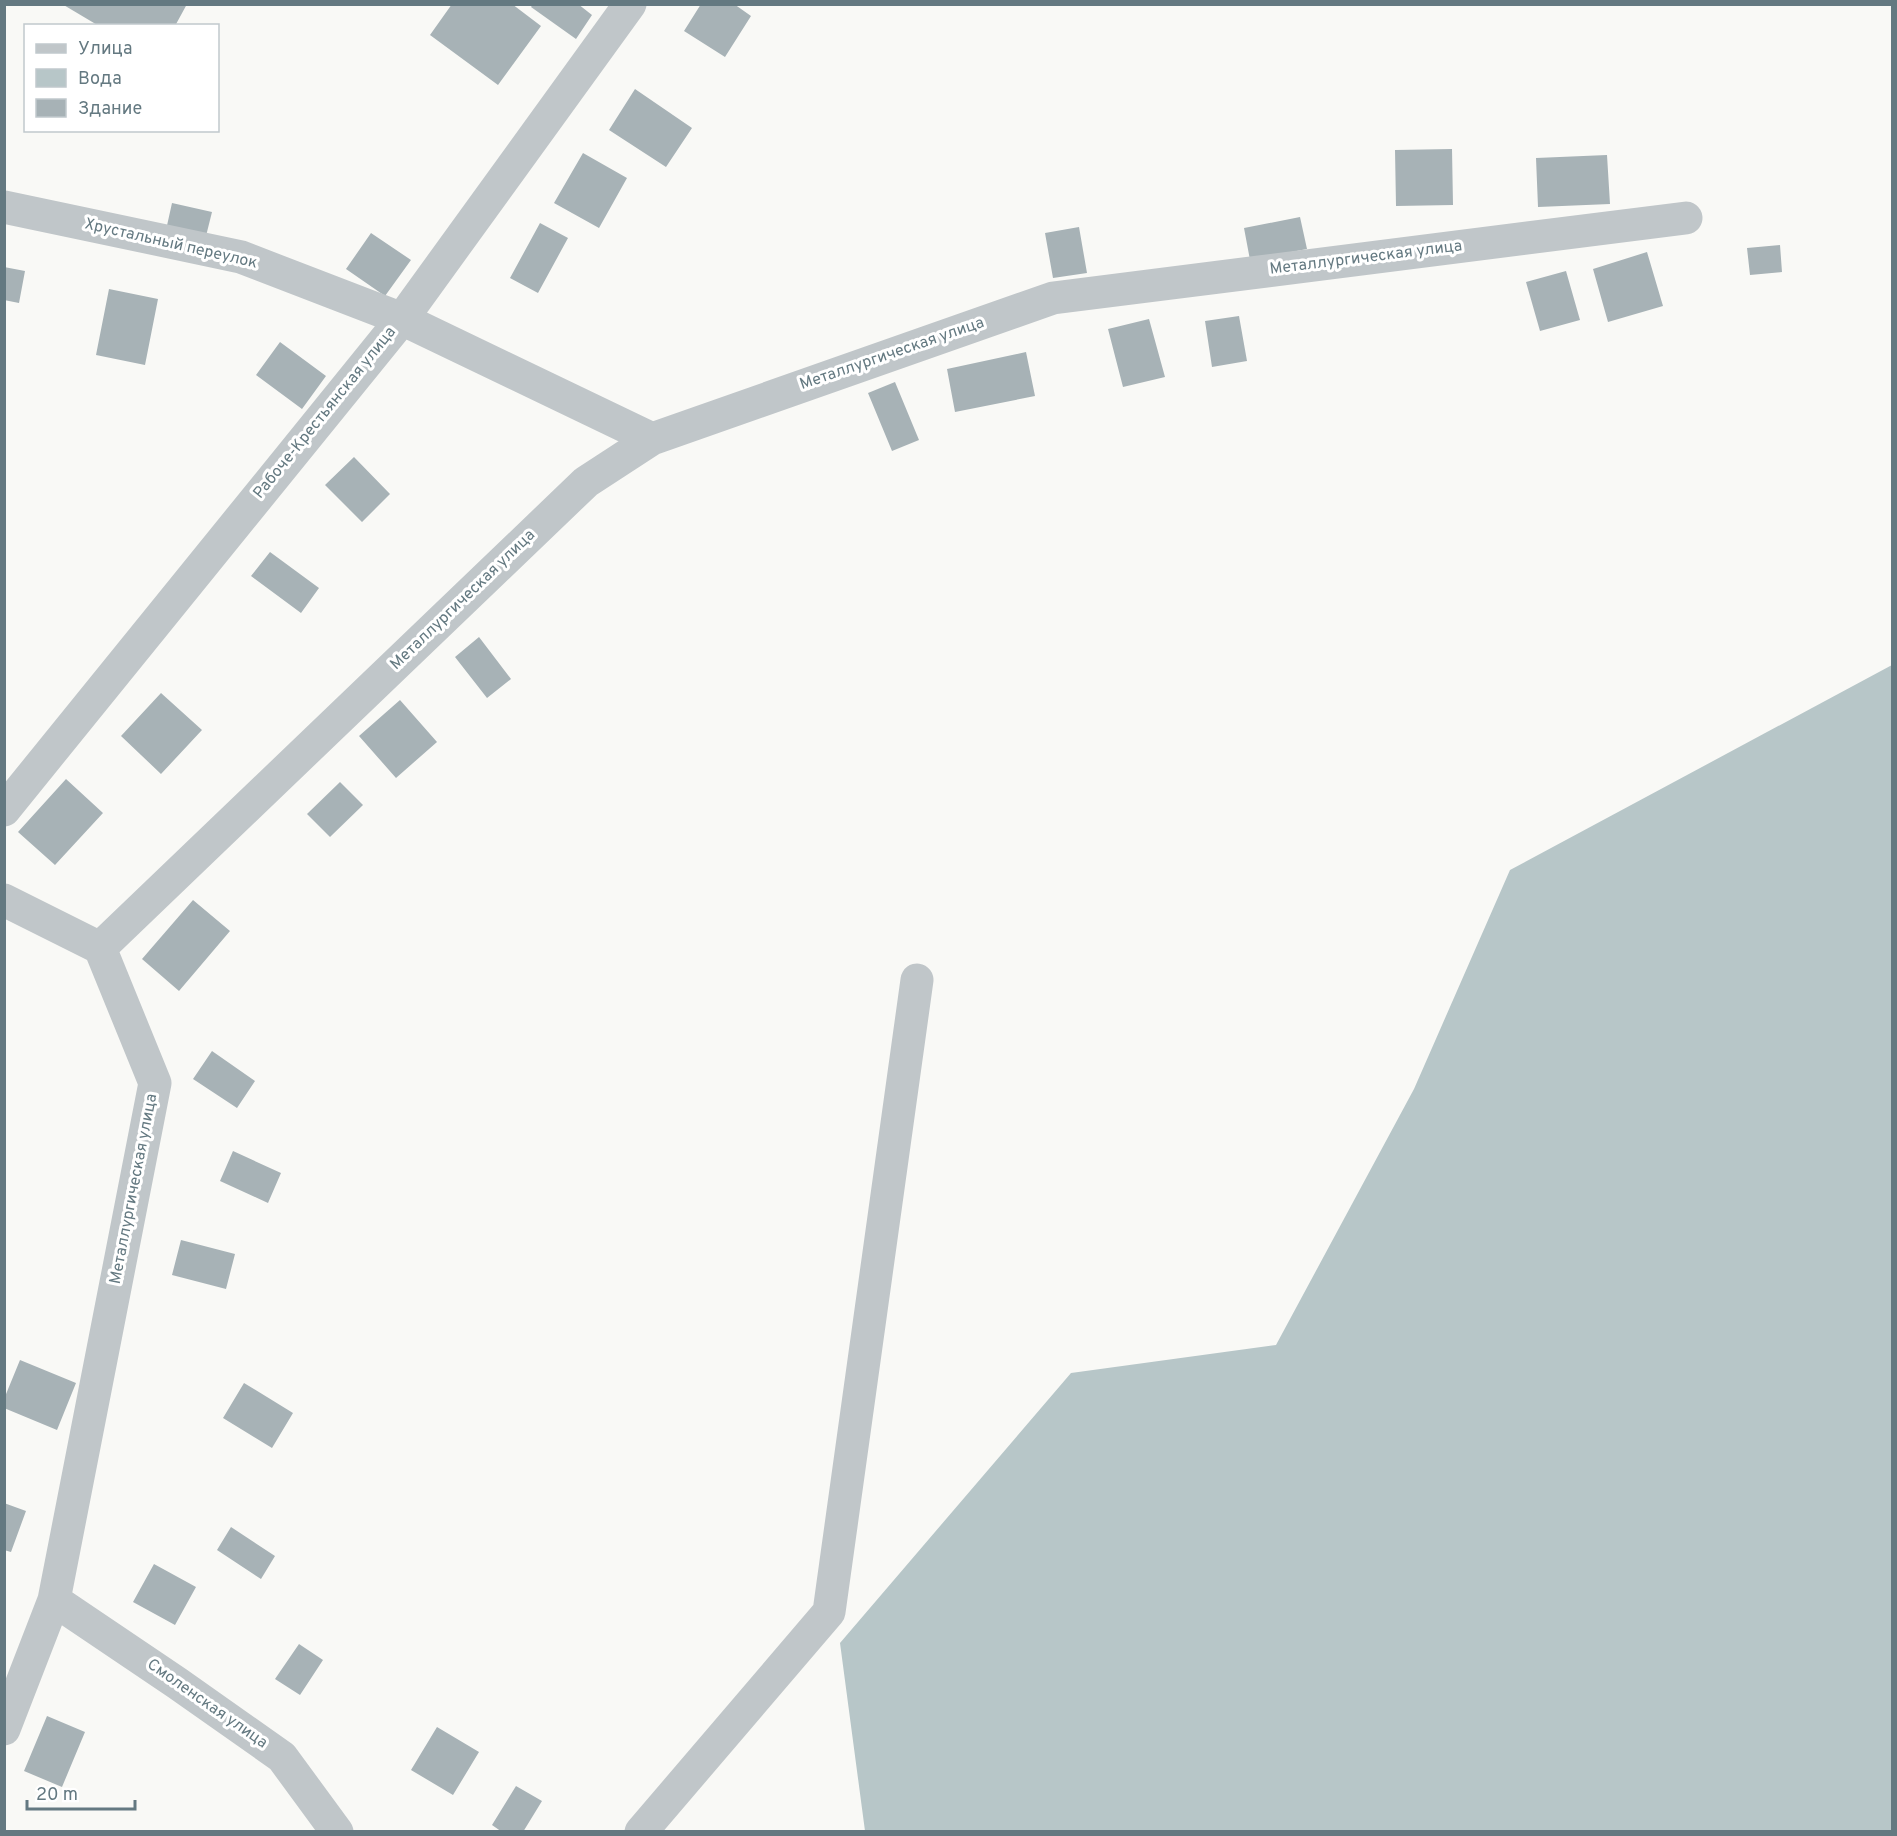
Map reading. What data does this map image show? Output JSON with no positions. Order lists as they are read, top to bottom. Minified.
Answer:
{"streets":{"street":["Хрустальный переулок","Металлургическая улица","Рабоче-Крестьянская улица","Смоленская улица"]},"crossings":[["Хрустальный переулок","Металлургическая улица"],["Хрустальный переулок","Рабоче-Крестьянская улица"],["Металлургическая улица","Смоленская улица"]],"legend":["Улица","Вода","Здание"],"scale_bar":"20 m"}
